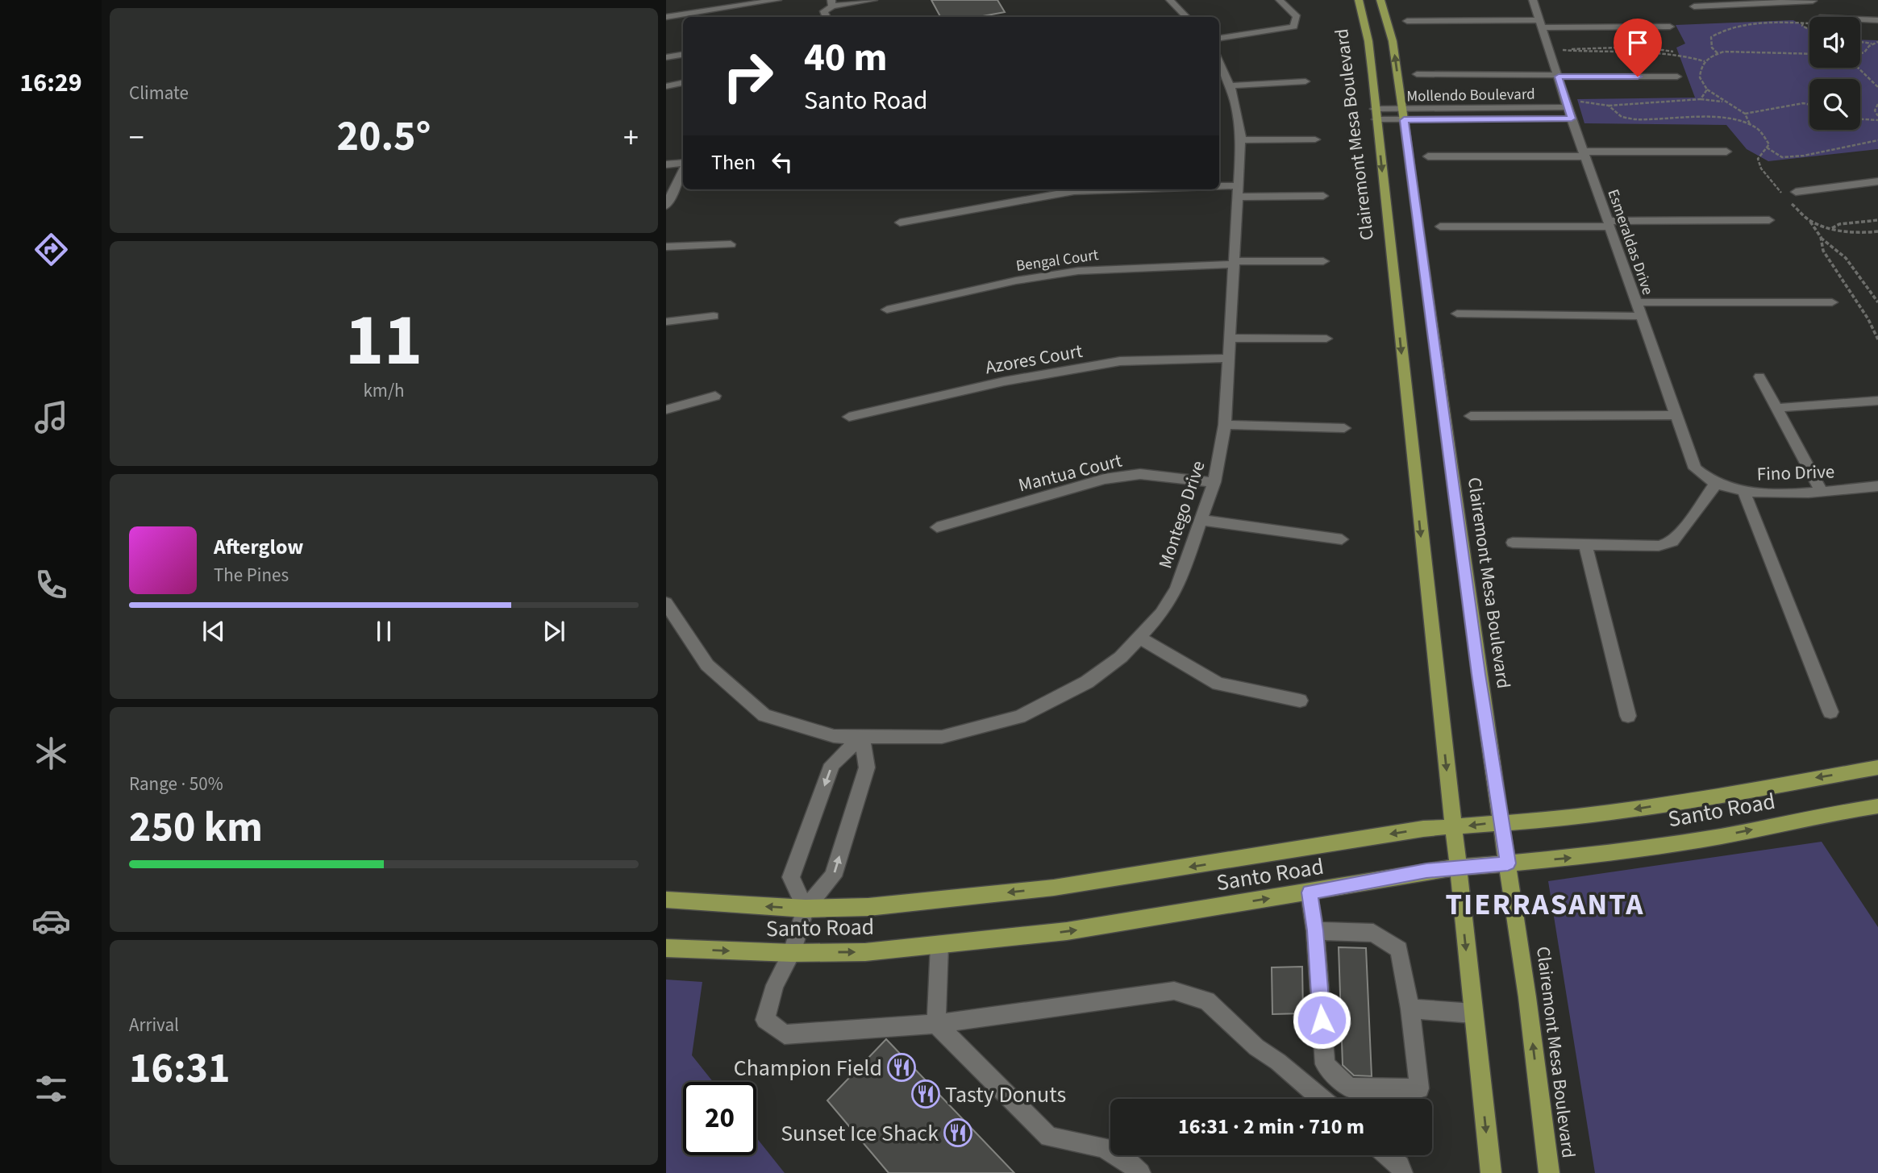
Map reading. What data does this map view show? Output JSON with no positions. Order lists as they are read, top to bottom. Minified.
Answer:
{"streets":{"main road":["Clairemont Mesa Boulevard","Santo Road"],"street":["Mollendo Boulevard","Esmeraldas Drive","Bengal Court","Azores Court","Mantua Court","Fino Drive","Montego Drive"]},"crossings":[["Mollendo Boulevard","Clairemont Mesa Boulevard"],["Mollendo Boulevard","Esmeraldas Drive"],["Clairemont Mesa Boulevard","Santo Road"],["Esmeraldas Drive","Fino Drive"],["Bengal Court","Montego Drive"],["Azores Court","Montego Drive"],["Mantua Court","Montego Drive"]],"districts":["TIERRASANTA"],"places":{"restaurant":["Champion Field","Tasty Donuts","Sunset Ice Shack"]},"page":{"tabs":"16:29","tile":["Climate",["11","km/h"],["Range · 50%","250 km"],["Arrival","16:31"]],"turn":["40 m","Santo Road"],"heat":["−","20.5°","+"],"then":"Then","song":["Afterglow","The Pines"],"limit":"20","trip":"16:31 · 2 min · 710 m"}}
